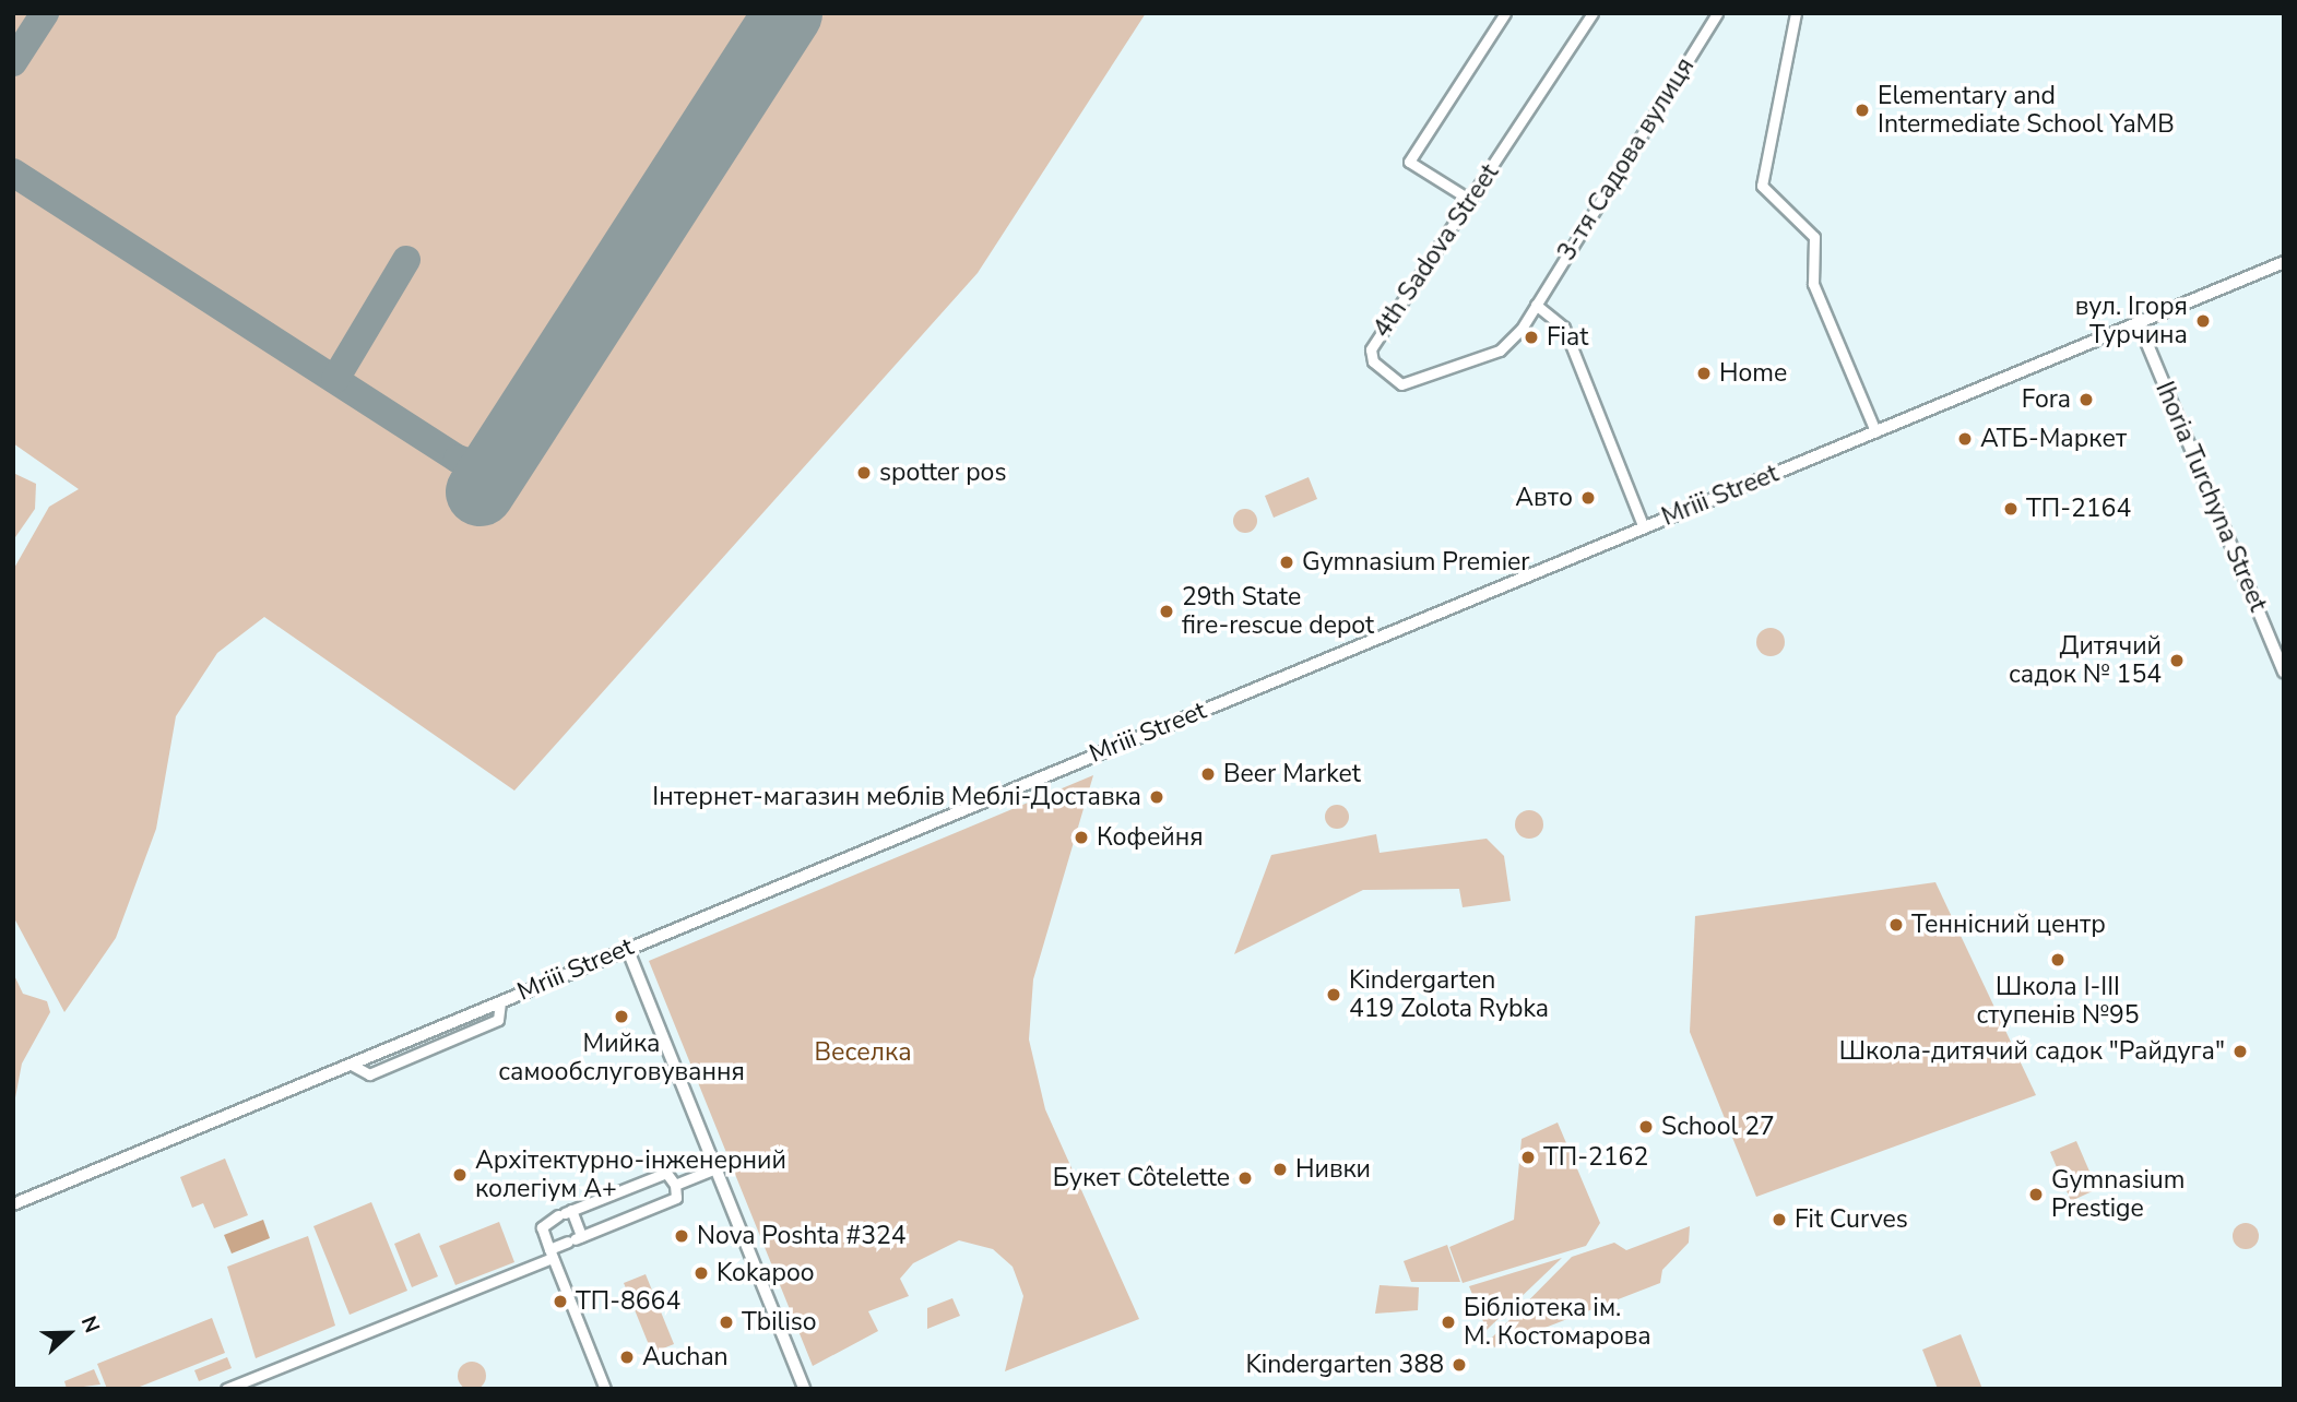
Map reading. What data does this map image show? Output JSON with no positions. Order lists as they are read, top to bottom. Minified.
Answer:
{"streets":{"street":["3-тя Садова вулиця","4th Sadova Street","Mriii Street","Ihoria Turchyna Street"]},"crossings":[["3-тя Садова вулиця","4th Sadova Street"],["Mriii Street","Ihoria Turchyna Street"]],"parks":["Веселка"],"places":["Elementary and Intermediate School YaMB","вул. Ігоря Турчина","Fiat","Home","Fora","АТБ-Маркет","spotter pos","Авто","ТП-2164","Gymnasium Premier","29th State fire-rescue depot","Дитячий садок № 154","Beer Market","Інтернет-магазин меблів Меблі-Доставка","Кофейня","Теннісний центр","Школа І-ІІІ ступенів №95","Kindergarten 419 Zolota Rybka","Мийка самообслуговування","Школа-дитячий садок \"Райдуга\"","School 27","ТП-2162","Нивки","Архітектурно-інженерний колегіум А+","Букет Côtelette","Gymnasium Prestige","Fit Curves","Nova Poshta #324","Kokapoo","ТП-8664","Tbiliso","Бібліотека ім. М. Костомарова","Auchan","Kindergarten 388"],"north":"right"}
